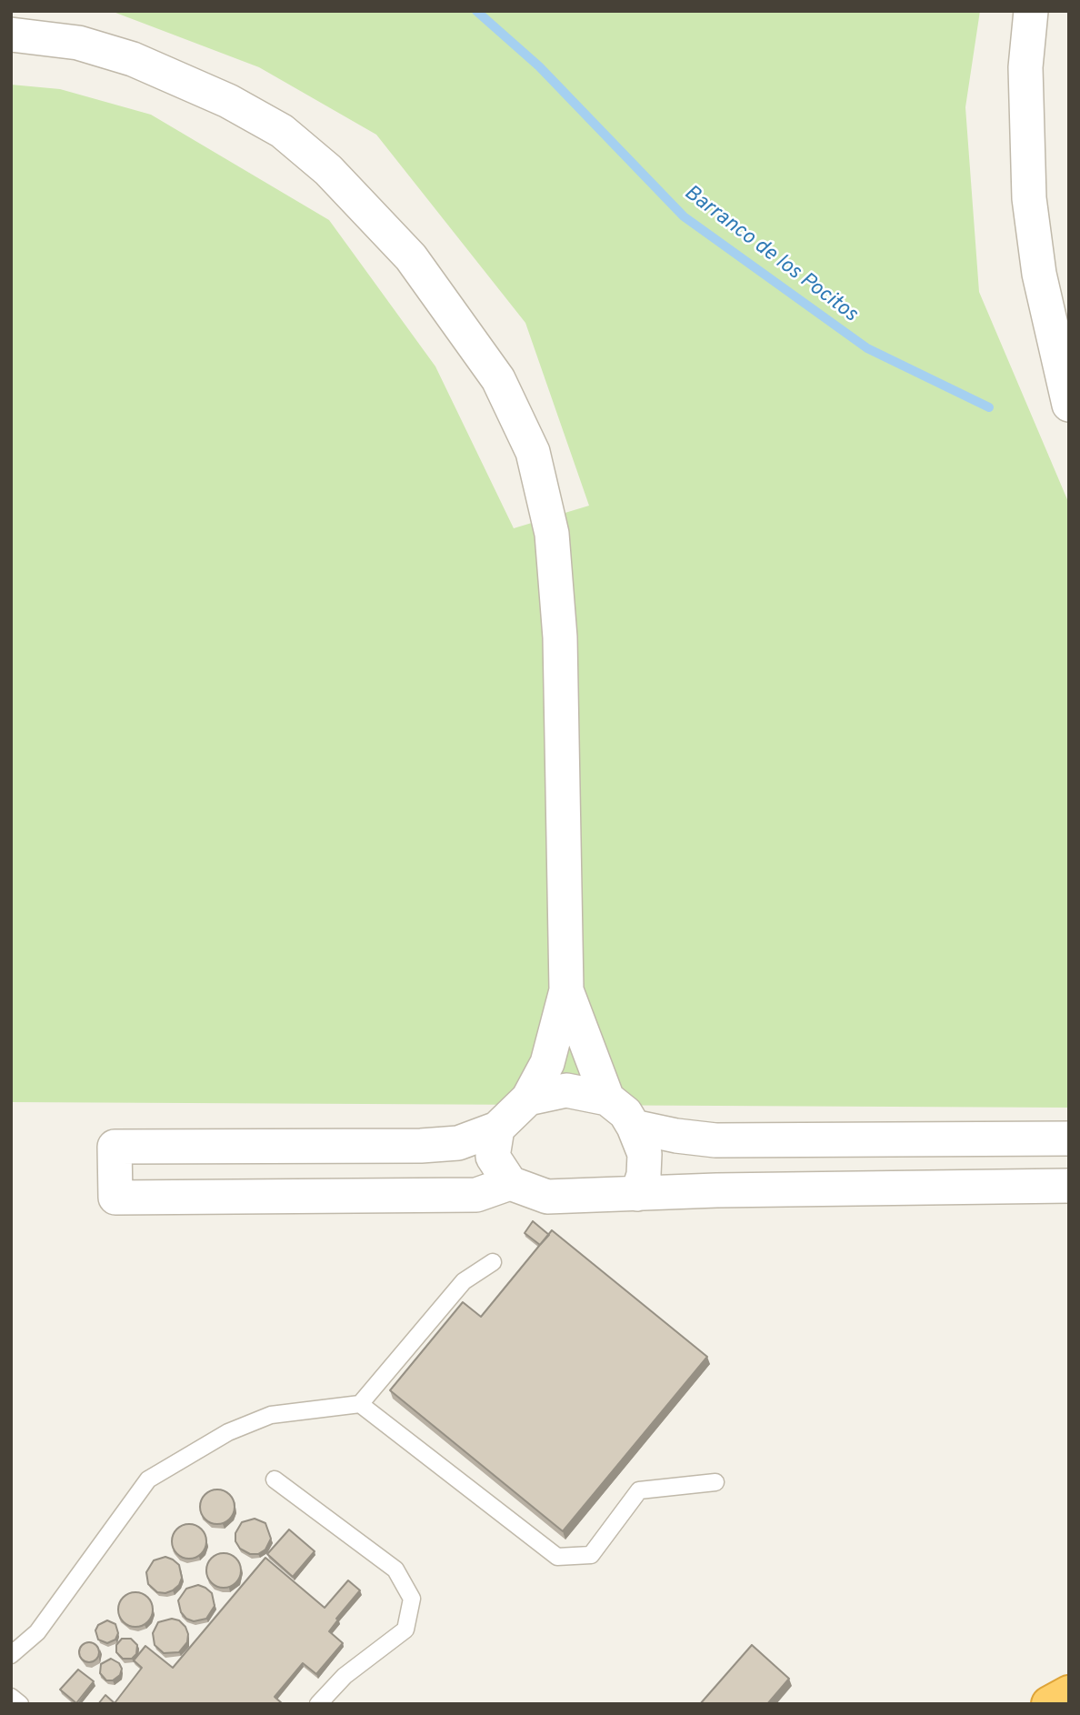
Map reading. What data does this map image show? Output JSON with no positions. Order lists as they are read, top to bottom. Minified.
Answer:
{"water":["Barranco de los Pocitos"]}
